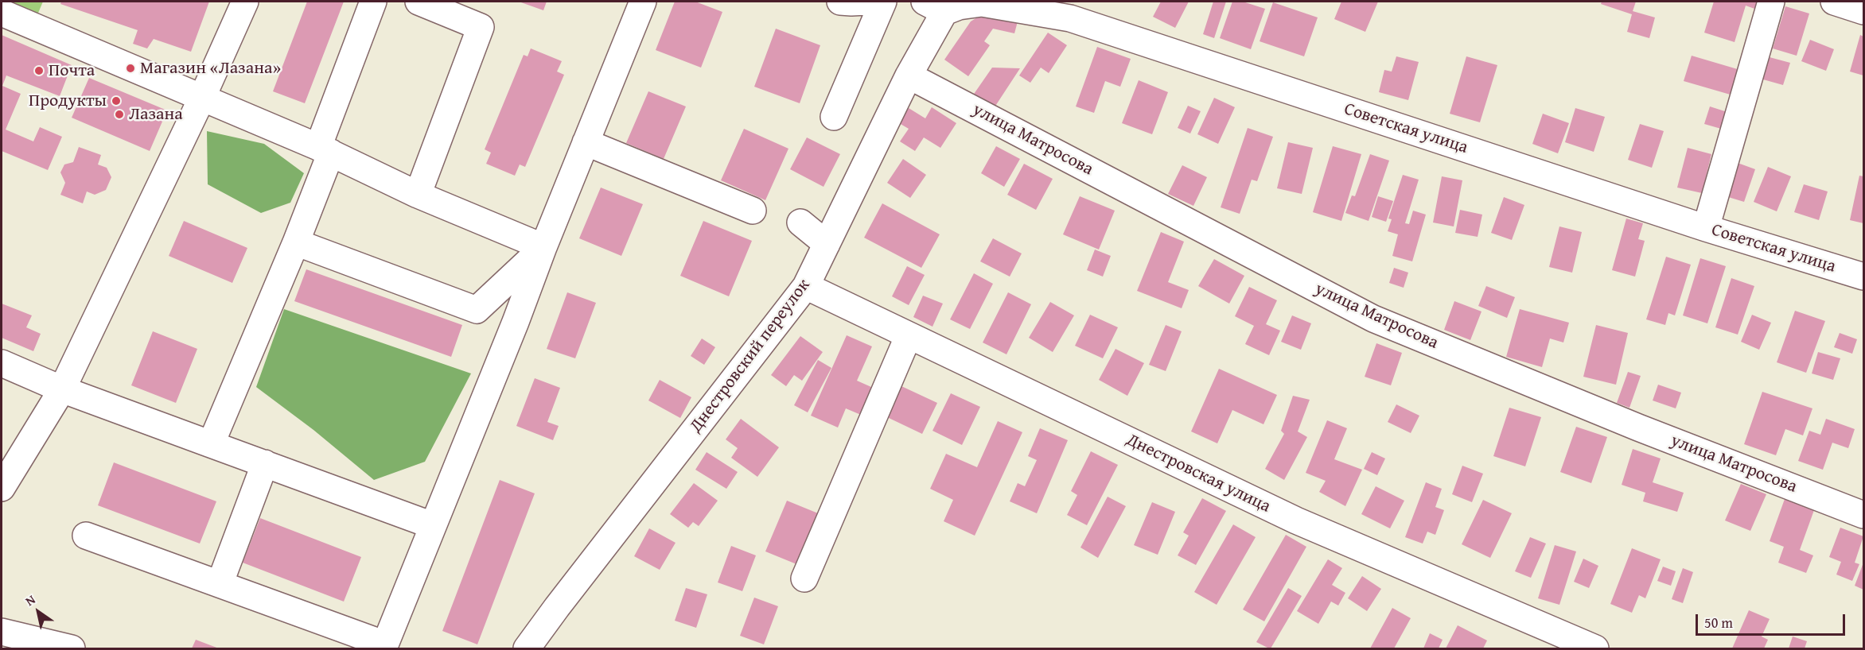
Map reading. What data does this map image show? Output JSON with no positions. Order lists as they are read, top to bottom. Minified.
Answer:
{"streets":{"street":["Советская улица","улица Матросова","Днестровский переулок","Днестровская улица"]},"crossings":[["Советская улица","Днестровский переулок"],["улица Матросова","Днестровский переулок"],["Днестровский переулок","Днестровская улица"]],"places":["Магазин «Лазана»","Почта","Продукты","Лазана"],"scale_bar":"50 m","north":"top left"}
